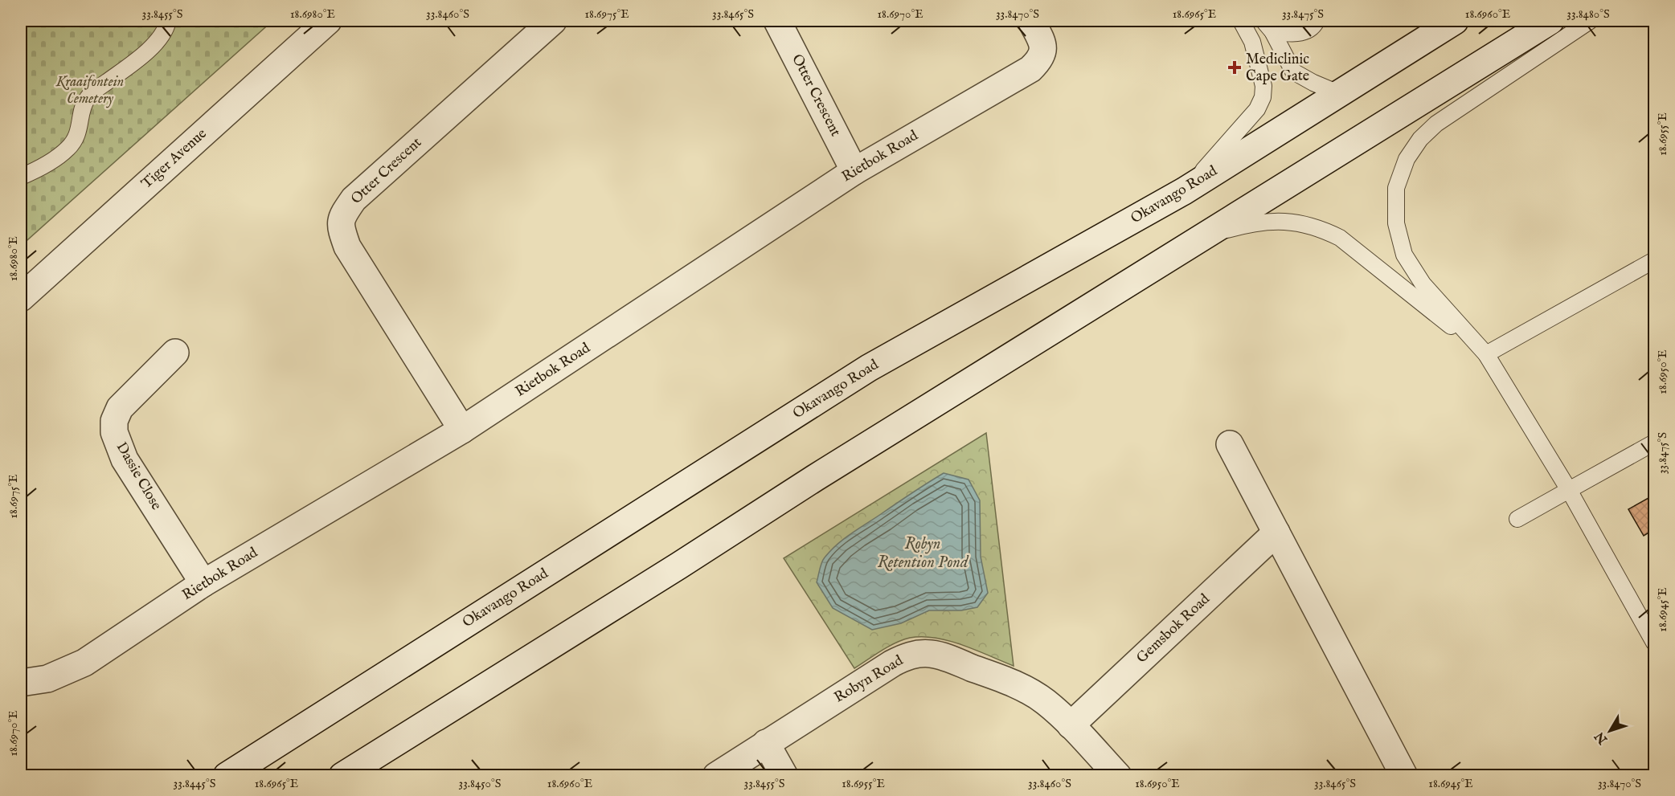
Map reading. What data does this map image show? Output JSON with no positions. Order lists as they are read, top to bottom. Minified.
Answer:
{"streets":{"street":["Otter Crescent","Rietbok Road","Tiger Avenue","Okavango Road","Dassie Close","Gemsbok Road","Robyn Road"]},"crossings":[["Otter Crescent","Rietbok Road"],["Rietbok Road","Dassie Close"],["Gemsbok Road","Robyn Road"]],"water":["Robyn Retention Pond"],"parks":["Kraaifontein Cemetery"],"places":{"health":["Mediclinic Cape Gate"]},"north":"bottom left","coordinates":["33.8455°S","18.6980°E","33.8460°S","18.6975°E","33.8465°S","18.6970°E","33.8470°S","18.6965°E","33.8475°S","18.6960°E","33.8480°S","18.6955°E","18.6950°E","18.6945°E","33.8445°S","33.8450°S"]}
